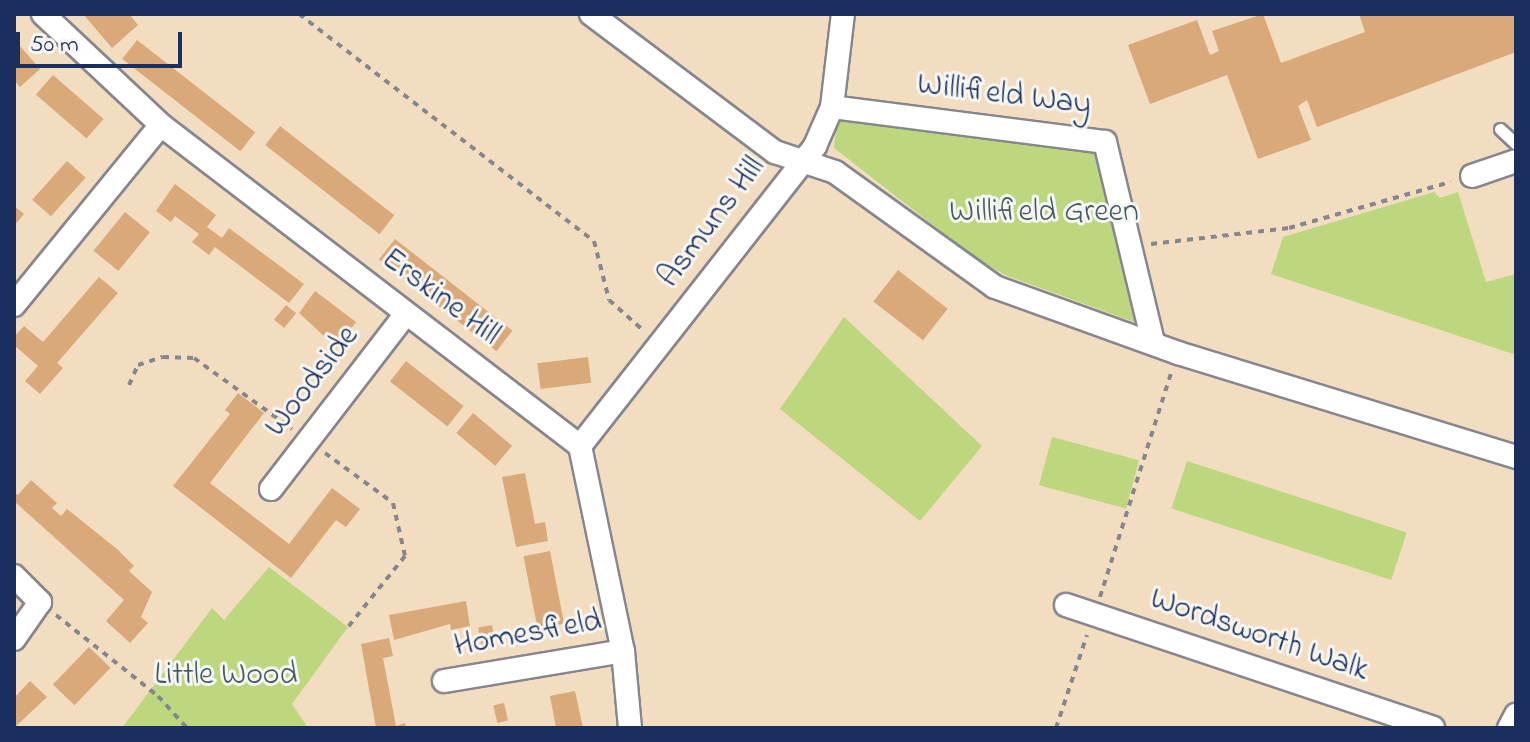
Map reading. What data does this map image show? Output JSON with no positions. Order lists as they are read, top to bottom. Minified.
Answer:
{"streets":{"street":["Willifield Way","Asmuns Hill","Erskine Hill","Woodside","Homesfield","Wordsworth Walk"]},"crossings":[["Willifield Way","Asmuns Hill"],["Asmuns Hill","Erskine Hill"],["Erskine Hill","Woodside"]],"parks":["Willifield Green","Little Wood"],"scale_bar":"50 m"}
